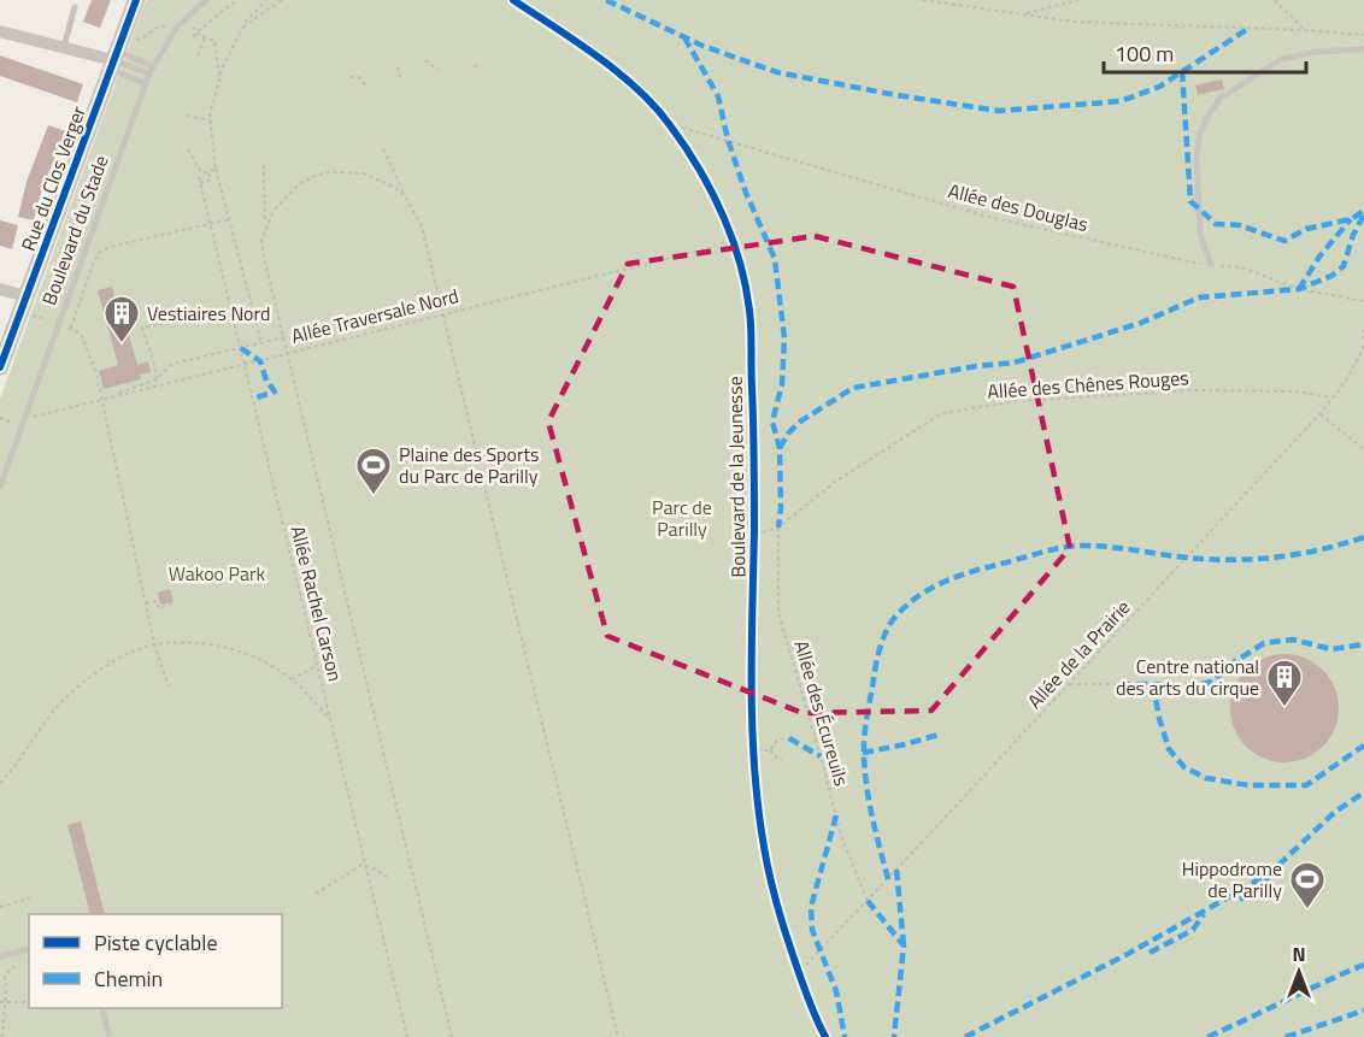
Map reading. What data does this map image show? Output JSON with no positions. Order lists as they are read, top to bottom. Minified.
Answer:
{"streets":{"street":["Rue du Clos Verger"],"lane":["Boulevard du Stade","Boulevard de la Jeunesse"],"path":["Allée des Douglas","Allée Traversale Nord","Allée des Chênes Rouges","Allée Rachel Carson","Allée de la Prairie","Allée des Écureuils"]},"crossings":[["Allée des Douglas","Boulevard de la Jeunesse"],["Boulevard du Stade","Allée Traversale Nord"],["Allée Traversale Nord","Boulevard de la Jeunesse"],["Allée Traversale Nord","Allée Rachel Carson"],["Allée des Chênes Rouges","Boulevard de la Jeunesse"],["Allée des Chênes Rouges","Allée de la Prairie"],["Allée des Chênes Rouges","Allée des Écureuils"],["Boulevard de la Jeunesse","Allée de la Prairie"],["Allée de la Prairie","Allée des Écureuils"]],"parks":["Parc de Parilly","Wakoo Park"],"places":{"building":["Vestiaires Nord","Centre national des arts du cirque"],"sports":["Plaine des Sports du Parc de Parilly","Hippodrome de Parilly"]},"legend":["Piste cyclable","Chemin"],"scale_bar":"100 m","north":"top"}
